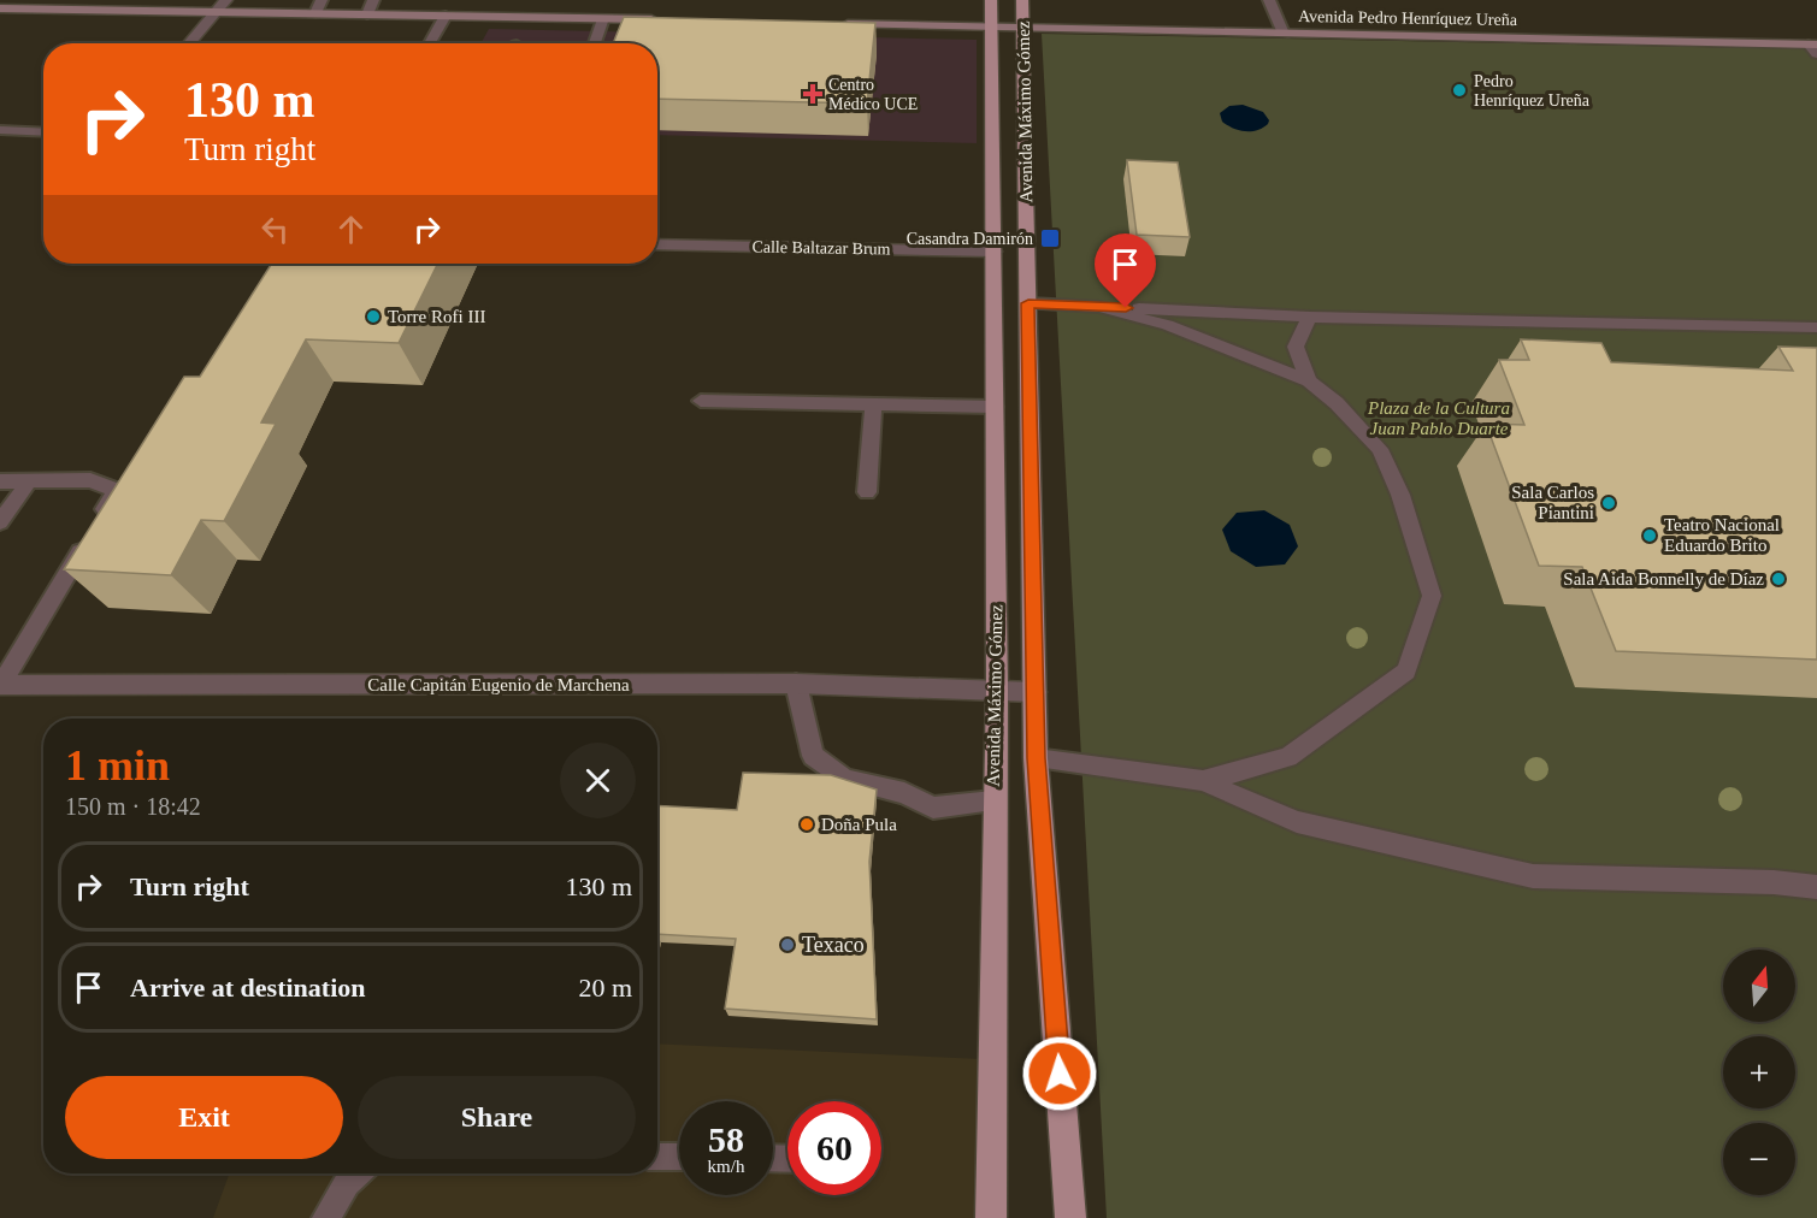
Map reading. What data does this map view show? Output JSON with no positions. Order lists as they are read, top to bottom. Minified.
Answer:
{"streets":{"main road":["Avenida Pedro Henríquez Ureña","Avenida Máximo Gómez"],"street":["Calle Baltazar Brum","Calle Capitán Eugenio de Marchena"]},"crossings":[["Avenida Pedro Henríquez Ureña","Avenida Máximo Gómez"],["Avenida Máximo Gómez","Calle Baltazar Brum"],["Avenida Máximo Gómez","Calle Capitán Eugenio de Marchena"]],"parks":["Plaza de la Cultura Juan Pablo Duarte"],"places":{"other":["Pedro Henríquez Ureña","Torre Rofi III","Sala Carlos Piantini","Teatro Nacional Eduardo Brito","Sala Aida Bonnelly de Díaz","Doña Pula","Texaco"],"health":["Centro Médico UCE"],"transit":["Casandra Damirón"]},"north":"top","page":{"turn":["130 m","Turn right"],"heading":["1 min","150 m · 18:42"],"list":[{"name":"Turn right","value":"130 m"},{"name":"Arrive at destination","value":"20 m"}],"map_buttons":["+","−"],"buttons":["Exit","Share"],"speed":"58 km/h","limit":"60"}}
